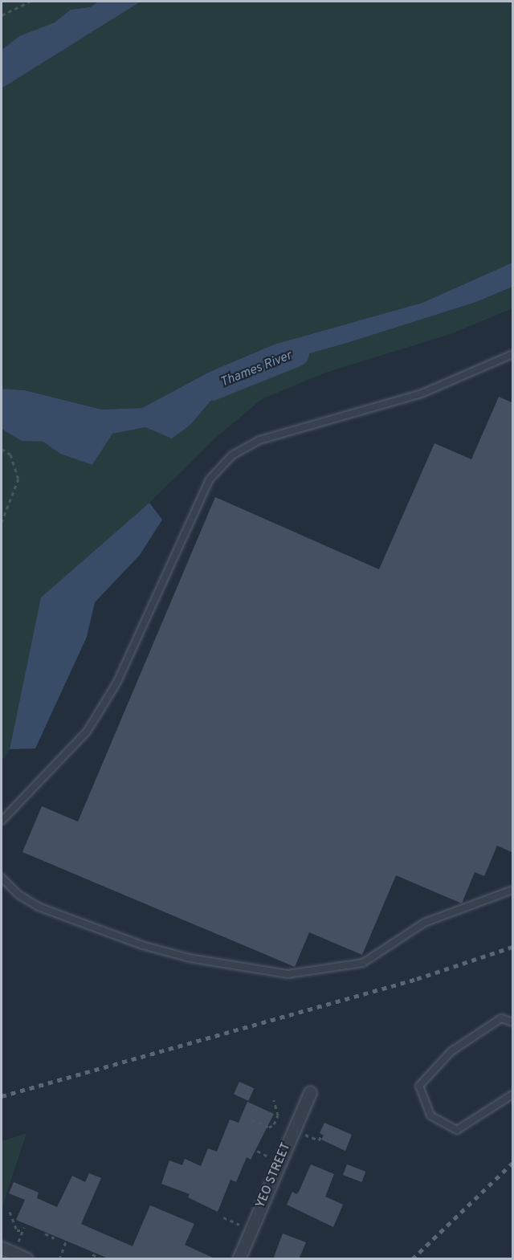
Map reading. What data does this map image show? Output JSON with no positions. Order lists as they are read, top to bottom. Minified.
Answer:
{"streets":{"street":["YEO STREET"]},"water":["Thames River"]}
